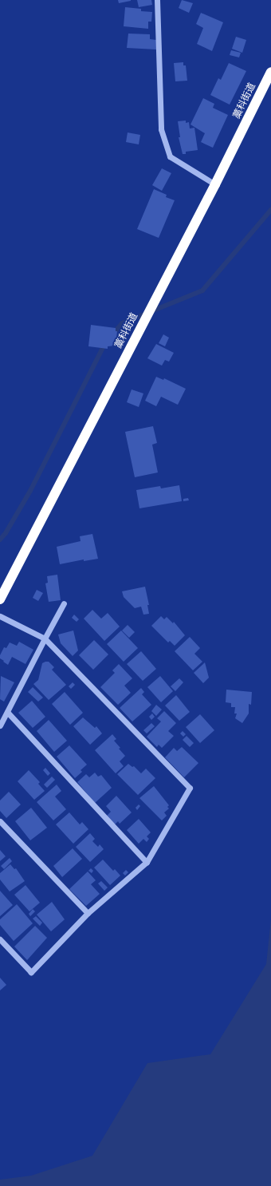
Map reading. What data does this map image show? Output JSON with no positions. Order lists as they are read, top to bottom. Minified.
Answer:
{"streets":{"highway":["藁科街道"]}}
